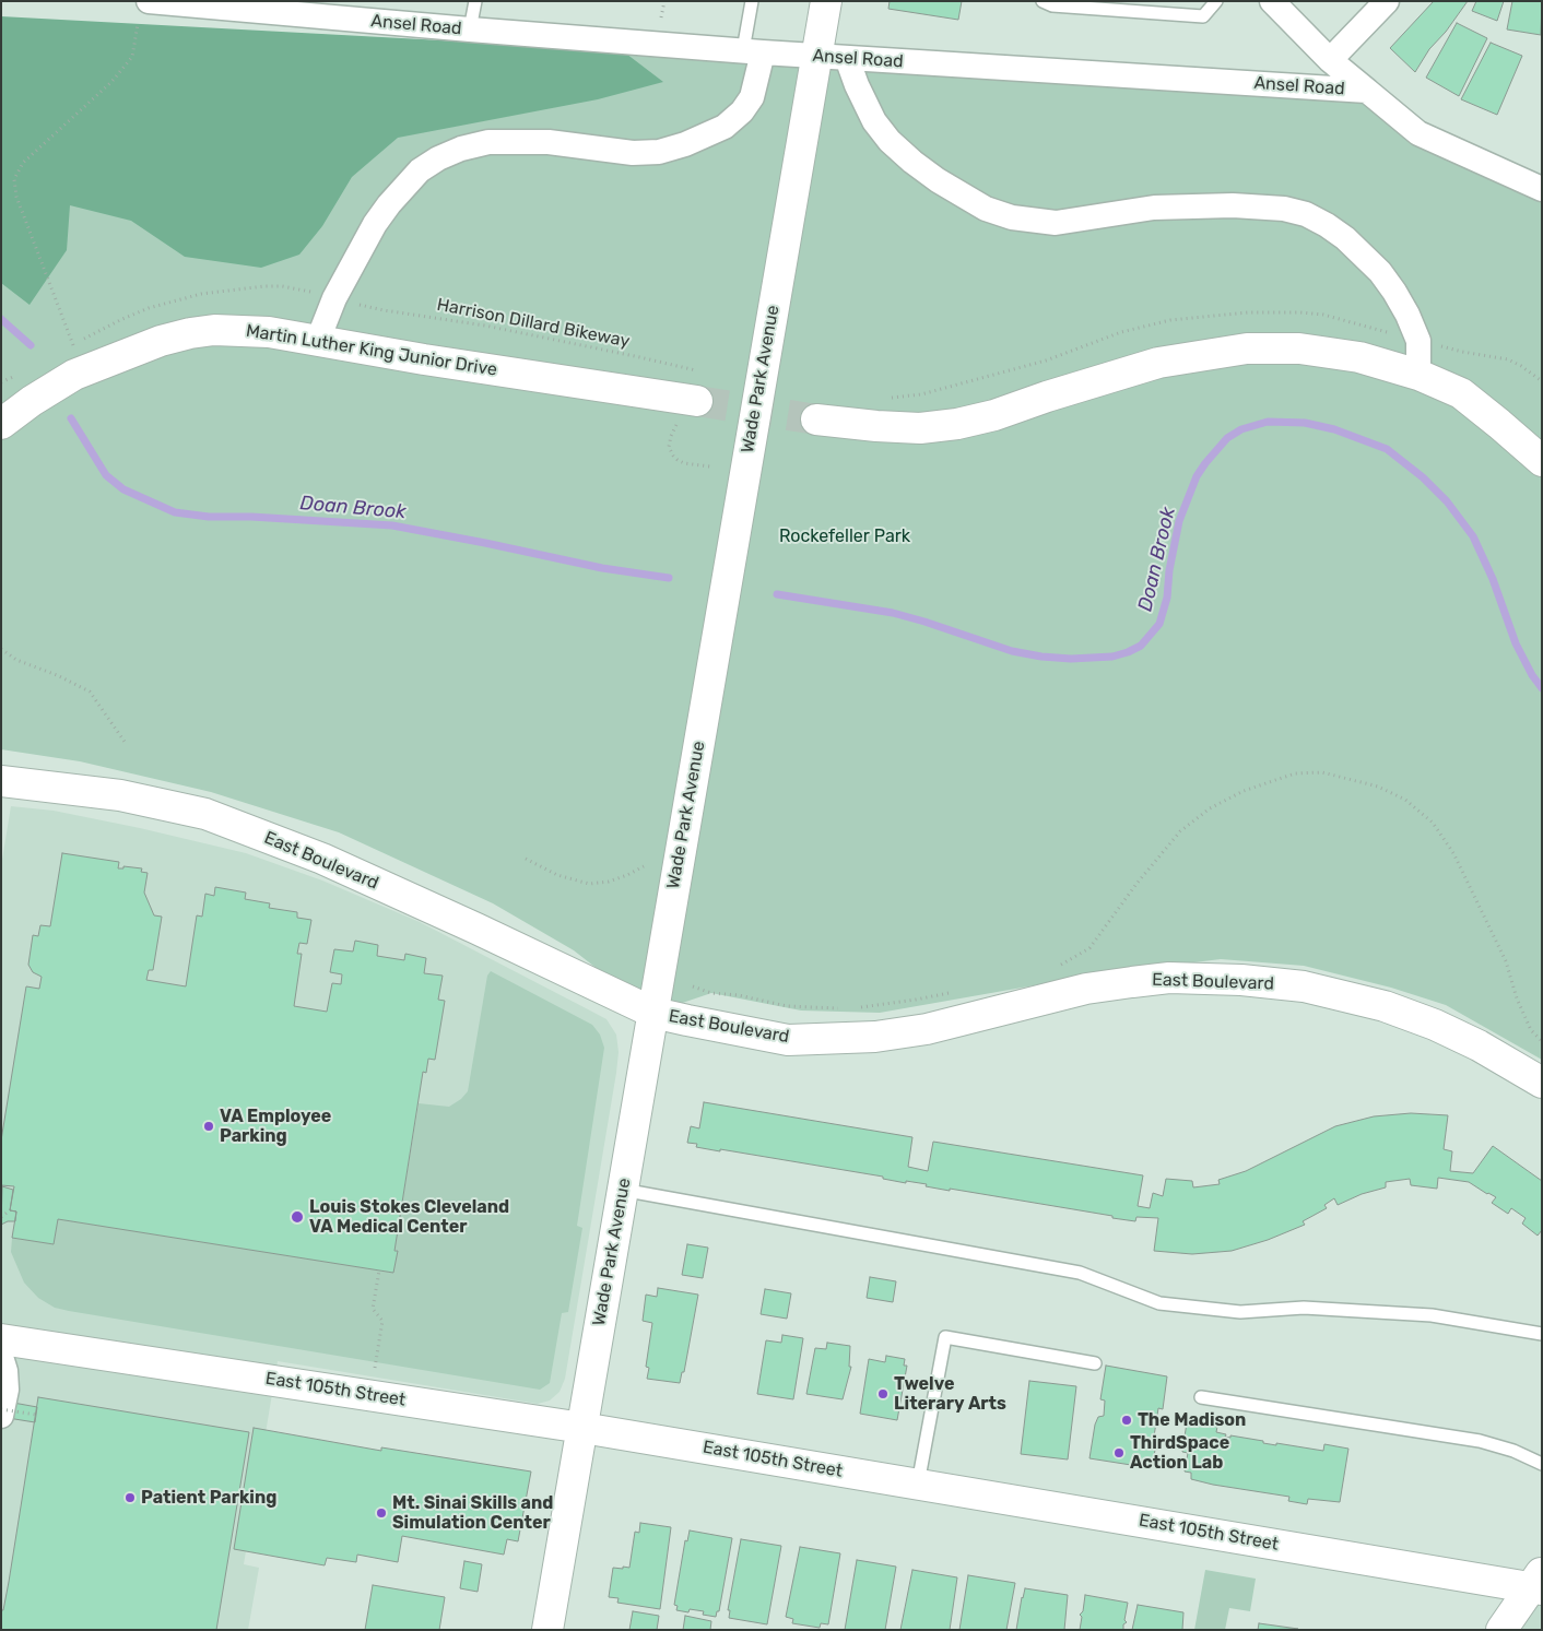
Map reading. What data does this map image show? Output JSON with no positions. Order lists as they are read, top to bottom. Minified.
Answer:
{"streets":{"street":["Ansel Road","Martin Luther King Junior Drive","Wade Park Avenue","East Boulevard","East 105th Street"],"path":["Harrison Dillard Bikeway"]},"crossings":[["Ansel Road","Wade Park Avenue"],["Wade Park Avenue","East Boulevard"],["Wade Park Avenue","East 105th Street"]],"water":["Doan Brook"],"parks":["Rockefeller Park"],"places":["VA Employee Parking","Louis Stokes Cleveland VA Medical Center","Twelve Literary Arts","The Madison","ThirdSpace Action Lab","Patient Parking","Mt. Sinai Skills and Simulation Center"]}
